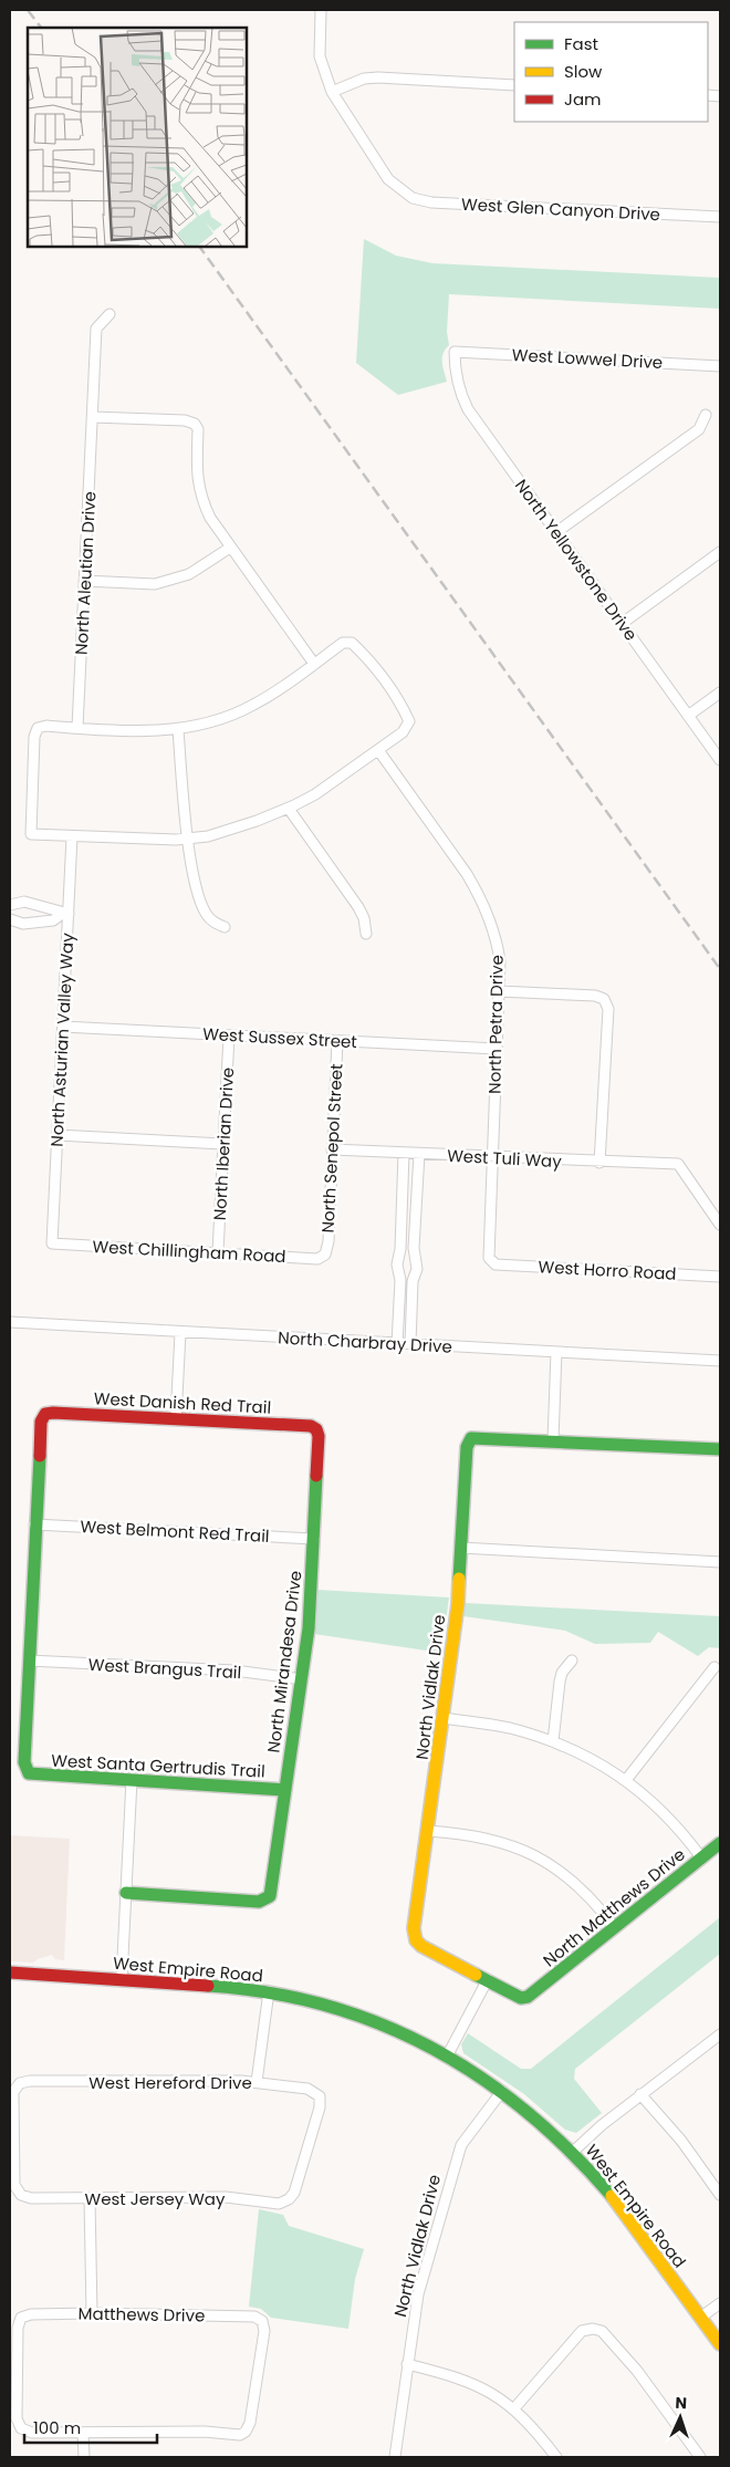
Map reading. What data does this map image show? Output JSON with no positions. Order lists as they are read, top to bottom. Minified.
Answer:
{"streets":{"street":["West Glen Canyon Drive","West Lowwel Drive","North Yellowstone Drive","North Aleutian Drive","North Petra Drive","West Sussex Street","North Asturian Valley Way","North Iberian Drive","North Senepol Street","West Tuli Way","West Chillingham Road","West Horro Road","North Charbray Drive","West Danish Red Trail","West Belmont Red Trail","North Mirandesa Drive","West Brangus Trail","North Vidlak Drive","West Santa Gertrudis Trail","North Matthews Drive","West Empire Road","West Hereford Drive","West Jersey Way","Matthews Drive"]},"crossings":[["West Lowwel Drive","North Yellowstone Drive"],["North Petra Drive","West Sussex Street"],["North Petra Drive","West Tuli Way"],["North Petra Drive","West Horro Road"],["West Sussex Street","North Asturian Valley Way"],["West Sussex Street","North Iberian Drive"],["West Sussex Street","North Senepol Street"],["North Asturian Valley Way","West Chillingham Road"],["North Iberian Drive","West Chillingham Road"],["North Senepol Street","West Tuli Way"],["North Senepol Street","West Chillingham Road"],["West Danish Red Trail","West Belmont Red Trail"],["West Danish Red Trail","North Mirandesa Drive"],["West Belmont Red Trail","North Mirandesa Drive"],["North Mirandesa Drive","West Brangus Trail"],["North Mirandesa Drive","West Santa Gertrudis Trail"],["West Brangus Trail","West Santa Gertrudis Trail"],["North Vidlak Drive","North Matthews Drive"],["North Vidlak Drive","West Empire Road"],["West Hereford Drive","West Jersey Way"]],"legend":["Fast","Slow","Jam"],"scale_bar":"100 m","north":"top"}
